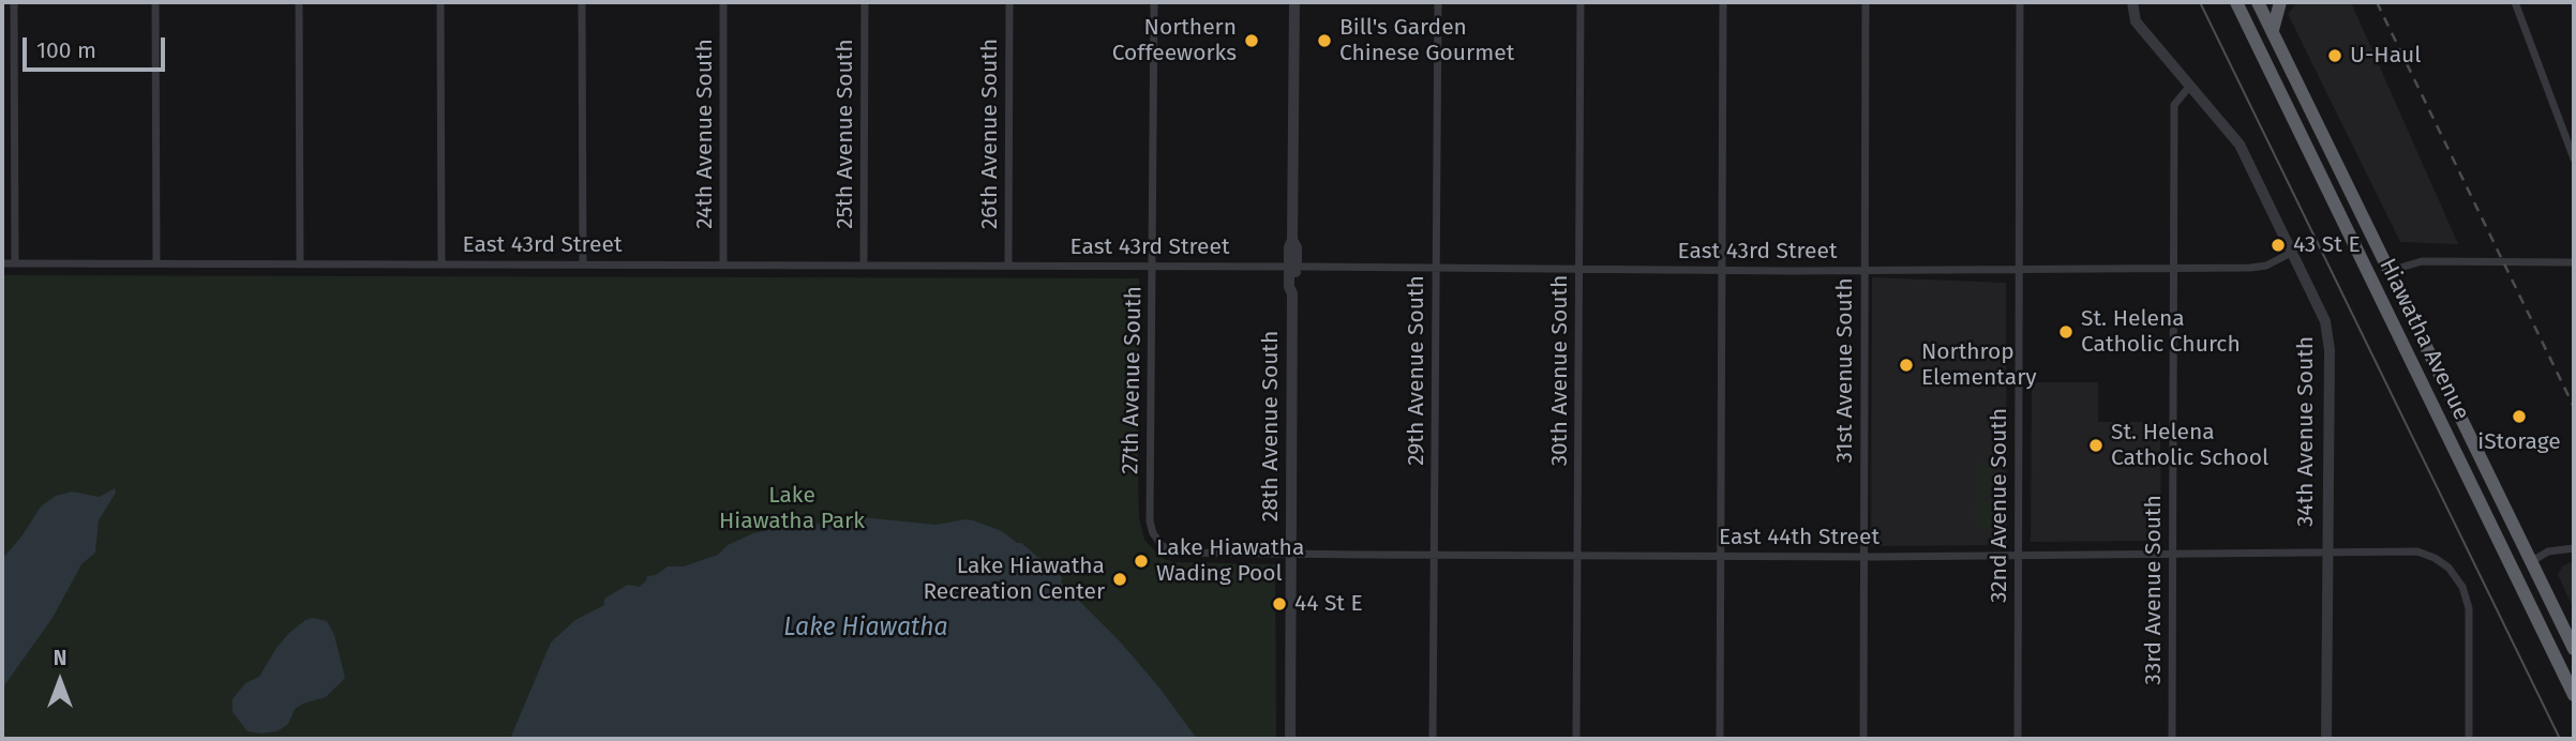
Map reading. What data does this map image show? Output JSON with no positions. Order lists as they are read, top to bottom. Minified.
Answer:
{"streets":{"highway":["Hiawatha Avenue"],"street":["24th Avenue South","25th Avenue South","26th Avenue South","East 43rd Street","29th Avenue South","30th Avenue South","31st Avenue South","27th Avenue South","28th Avenue South","34th Avenue South","32nd Avenue South","East 44th Street","33rd Avenue South"]},"crossings":[["24th Avenue South","East 43rd Street"],["25th Avenue South","East 43rd Street"],["26th Avenue South","East 43rd Street"],["East 43rd Street","29th Avenue South"],["East 43rd Street","30th Avenue South"],["East 43rd Street","31st Avenue South"],["East 43rd Street","27th Avenue South"],["East 43rd Street","28th Avenue South"],["East 43rd Street","34th Avenue South"],["East 43rd Street","32nd Avenue South"],["East 43rd Street","33rd Avenue South"],["29th Avenue South","East 44th Street"],["30th Avenue South","East 44th Street"],["31st Avenue South","East 44th Street"],["27th Avenue South","East 44th Street"],["28th Avenue South","East 44th Street"],["34th Avenue South","East 44th Street"],["34th Avenue South","33rd Avenue South"],["32nd Avenue South","East 44th Street"],["East 44th Street","33rd Avenue South"]],"water":["Lake Hiawatha"],"parks":["Lake Hiawatha Park"],"places":["Northern Coffeeworks","Bill's Garden Chinese Gourmet","U-Haul","43 St E","St. Helena Catholic Church","Northrop Elementary","iStorage","St. Helena Catholic School","Lake Hiawatha Wading Pool","Lake Hiawatha Recreation Center","44 St E"],"scale_bar":"100 m","north":"top"}
